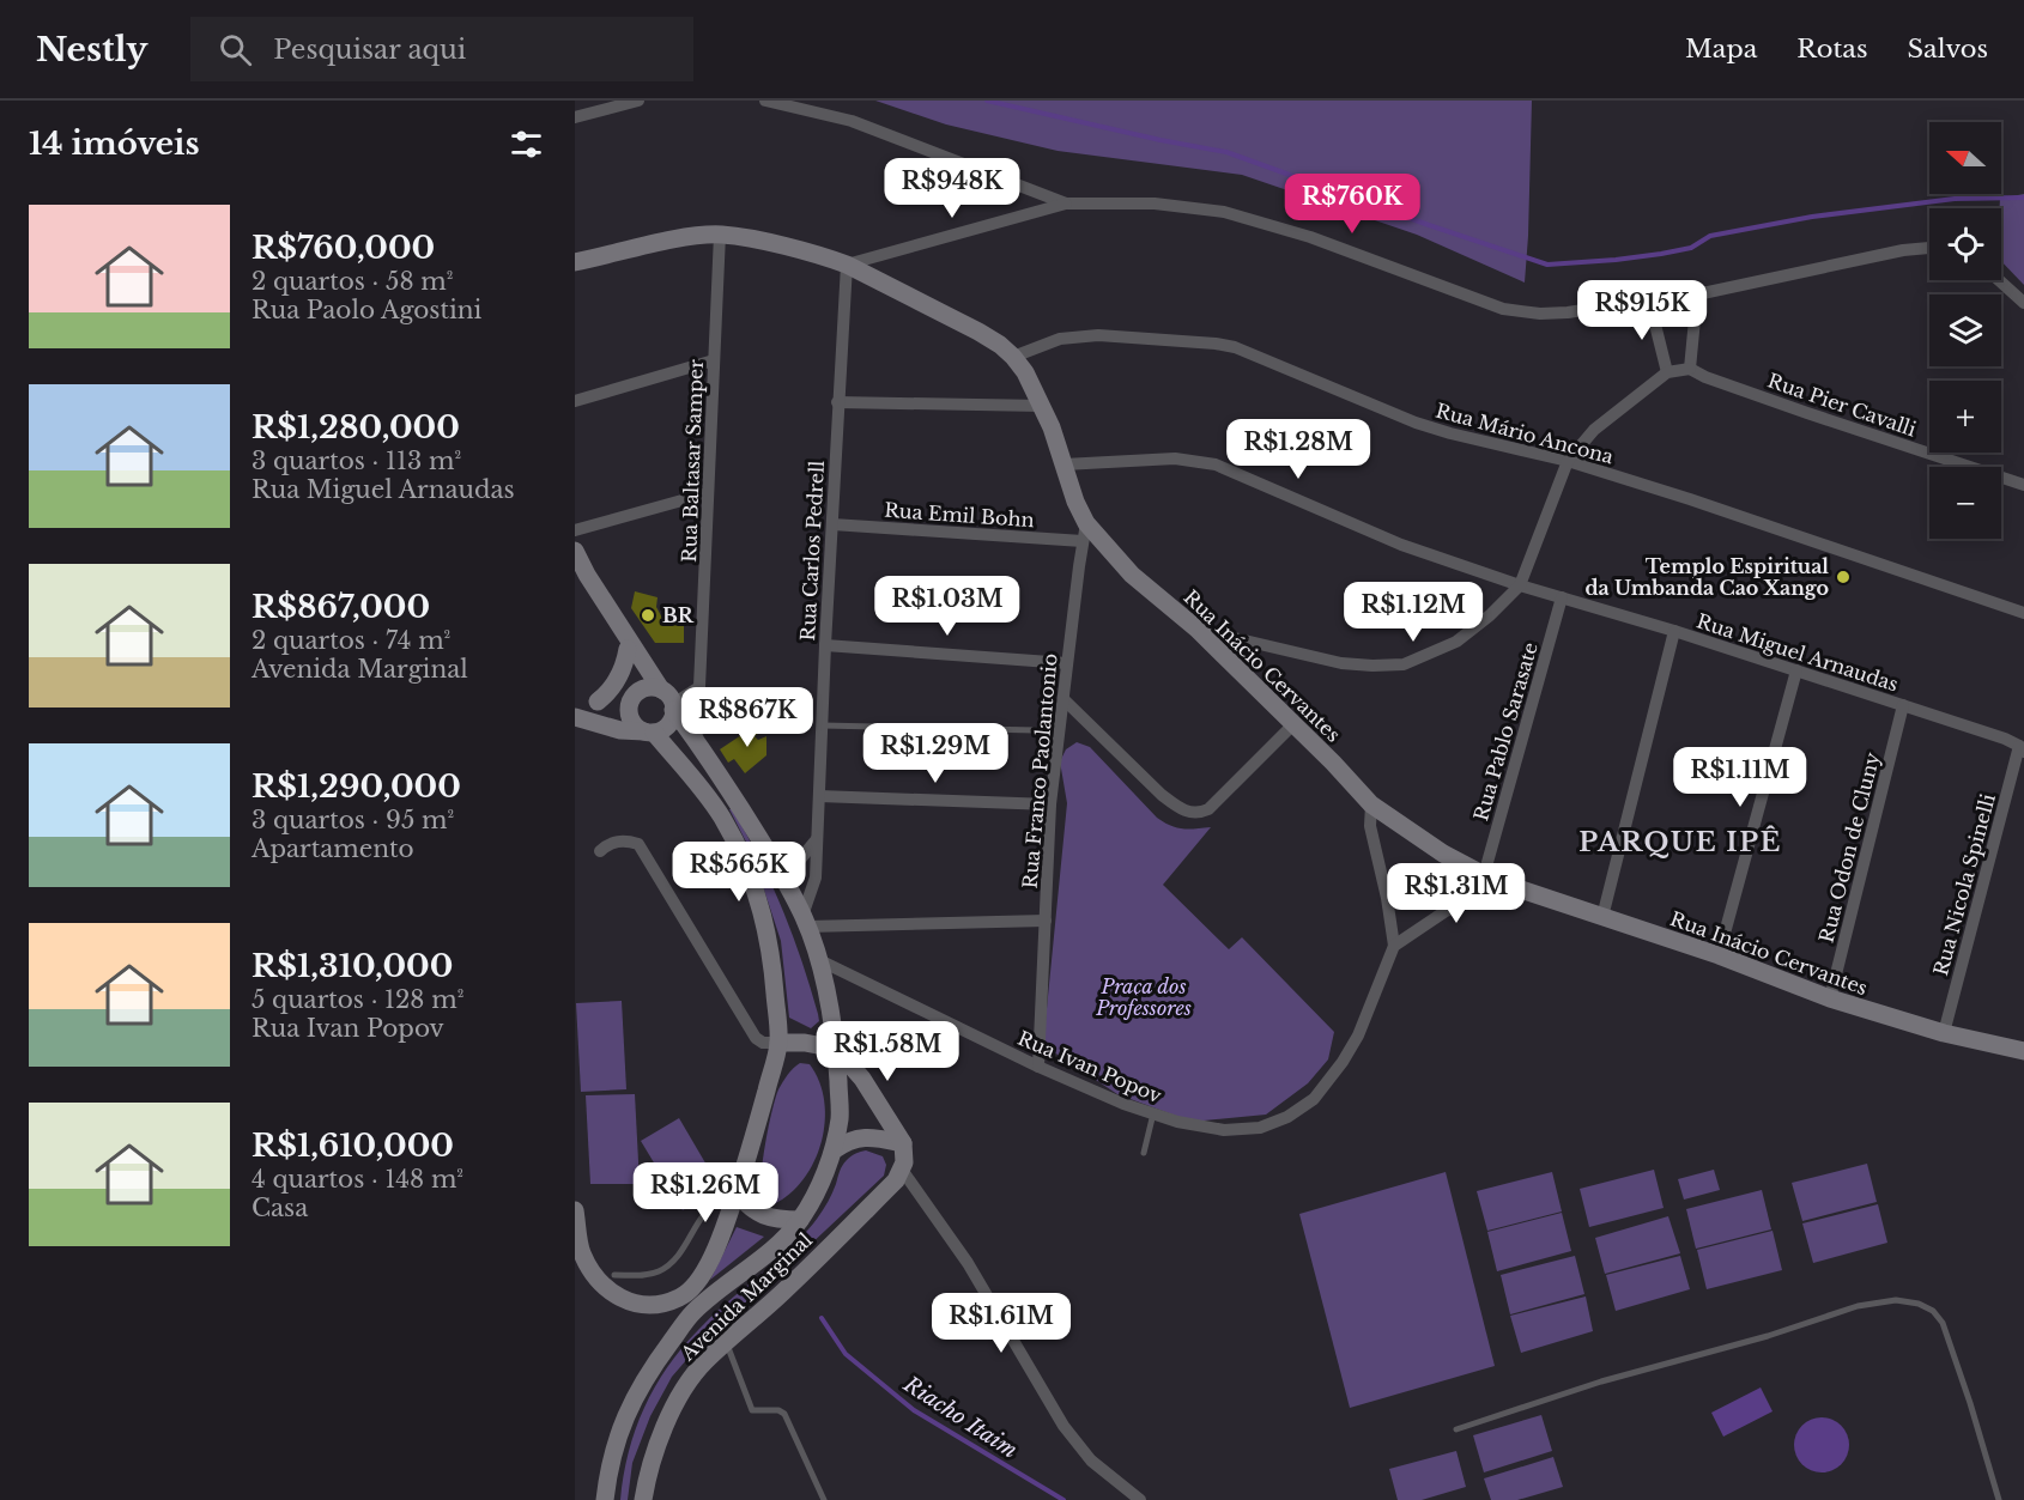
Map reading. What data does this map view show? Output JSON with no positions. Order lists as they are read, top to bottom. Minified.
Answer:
{"streets":{"main road":["Rua Inácio Cervantes","Avenida Marginal"],"street":["Rua Pier Cavalli","Rua Mário Ancona","Rua Baltasar Samper","Rua Emil Bohn","Rua Carlos Pedrell","Rua Miguel Arnaudas","Rua Pablo Sarasate","Rua Franco Paolantonio","Rua Odon de Cluny","Rua Nicola Spinelli","Rua Ivan Popov"]},"crossings":[["Rua Mário Ancona","Rua Inácio Cervantes"],["Rua Baltasar Samper","Rua Inácio Cervantes"],["Rua Baltasar Samper","Avenida Marginal"],["Rua Emil Bohn","Rua Carlos Pedrell"],["Rua Emil Bohn","Rua Inácio Cervantes"],["Rua Emil Bohn","Rua Franco Paolantonio"],["Rua Carlos Pedrell","Rua Inácio Cervantes"],["Rua Carlos Pedrell","Avenida Marginal"],["Rua Miguel Arnaudas","Rua Inácio Cervantes"],["Rua Miguel Arnaudas","Rua Pablo Sarasate"],["Rua Miguel Arnaudas","Rua Odon de Cluny"],["Rua Miguel Arnaudas","Rua Nicola Spinelli"],["Rua Inácio Cervantes","Rua Pablo Sarasate"],["Rua Inácio Cervantes","Rua Franco Paolantonio"],["Rua Inácio Cervantes","Rua Odon de Cluny"],["Rua Inácio Cervantes","Rua Nicola Spinelli"],["Rua Franco Paolantonio","Rua Ivan Popov"],["Rua Ivan Popov","Avenida Marginal"]],"districts":["PARQUE IPÊ"],"water":["Riacho Itaim"],"parks":["Praça dos Professores"],"places":["Templo Espiritual da Umbanda Cao Xango","BR"],"north":"left","page":{"header":"Nestly","search":"Pesquisar aqui","nav":["Mapa","Rotas","Salvos"],"heading":"14 imóveis","map_buttons":["+","−"],"price":["R$948K","R$760K","R$915K","R$1.28M","R$1.03M","R$1.12M","R$867K","R$1.29M","R$1.11M","R$565K","R$1.31M","R$1.58M","R$1.26M","R$1.61M"],"list":[{"name":"R$760,000","note":"2 quartos · 58 m² · Rua Paolo Agostini"},{"name":"R$1,280,000","note":"3 quartos · 113 m² · Rua Miguel Arnaudas"},{"name":"R$867,000","note":"2 quartos · 74 m² · Avenida Marginal"},{"name":"R$1,290,000","note":"3 quartos · 95 m² · Apartamento"},{"name":"R$1,310,000","note":"5 quartos · 128 m² · Rua Ivan Popov"},{"name":"R$1,610,000","note":"4 quartos · 148 m² · Casa"}]}}
